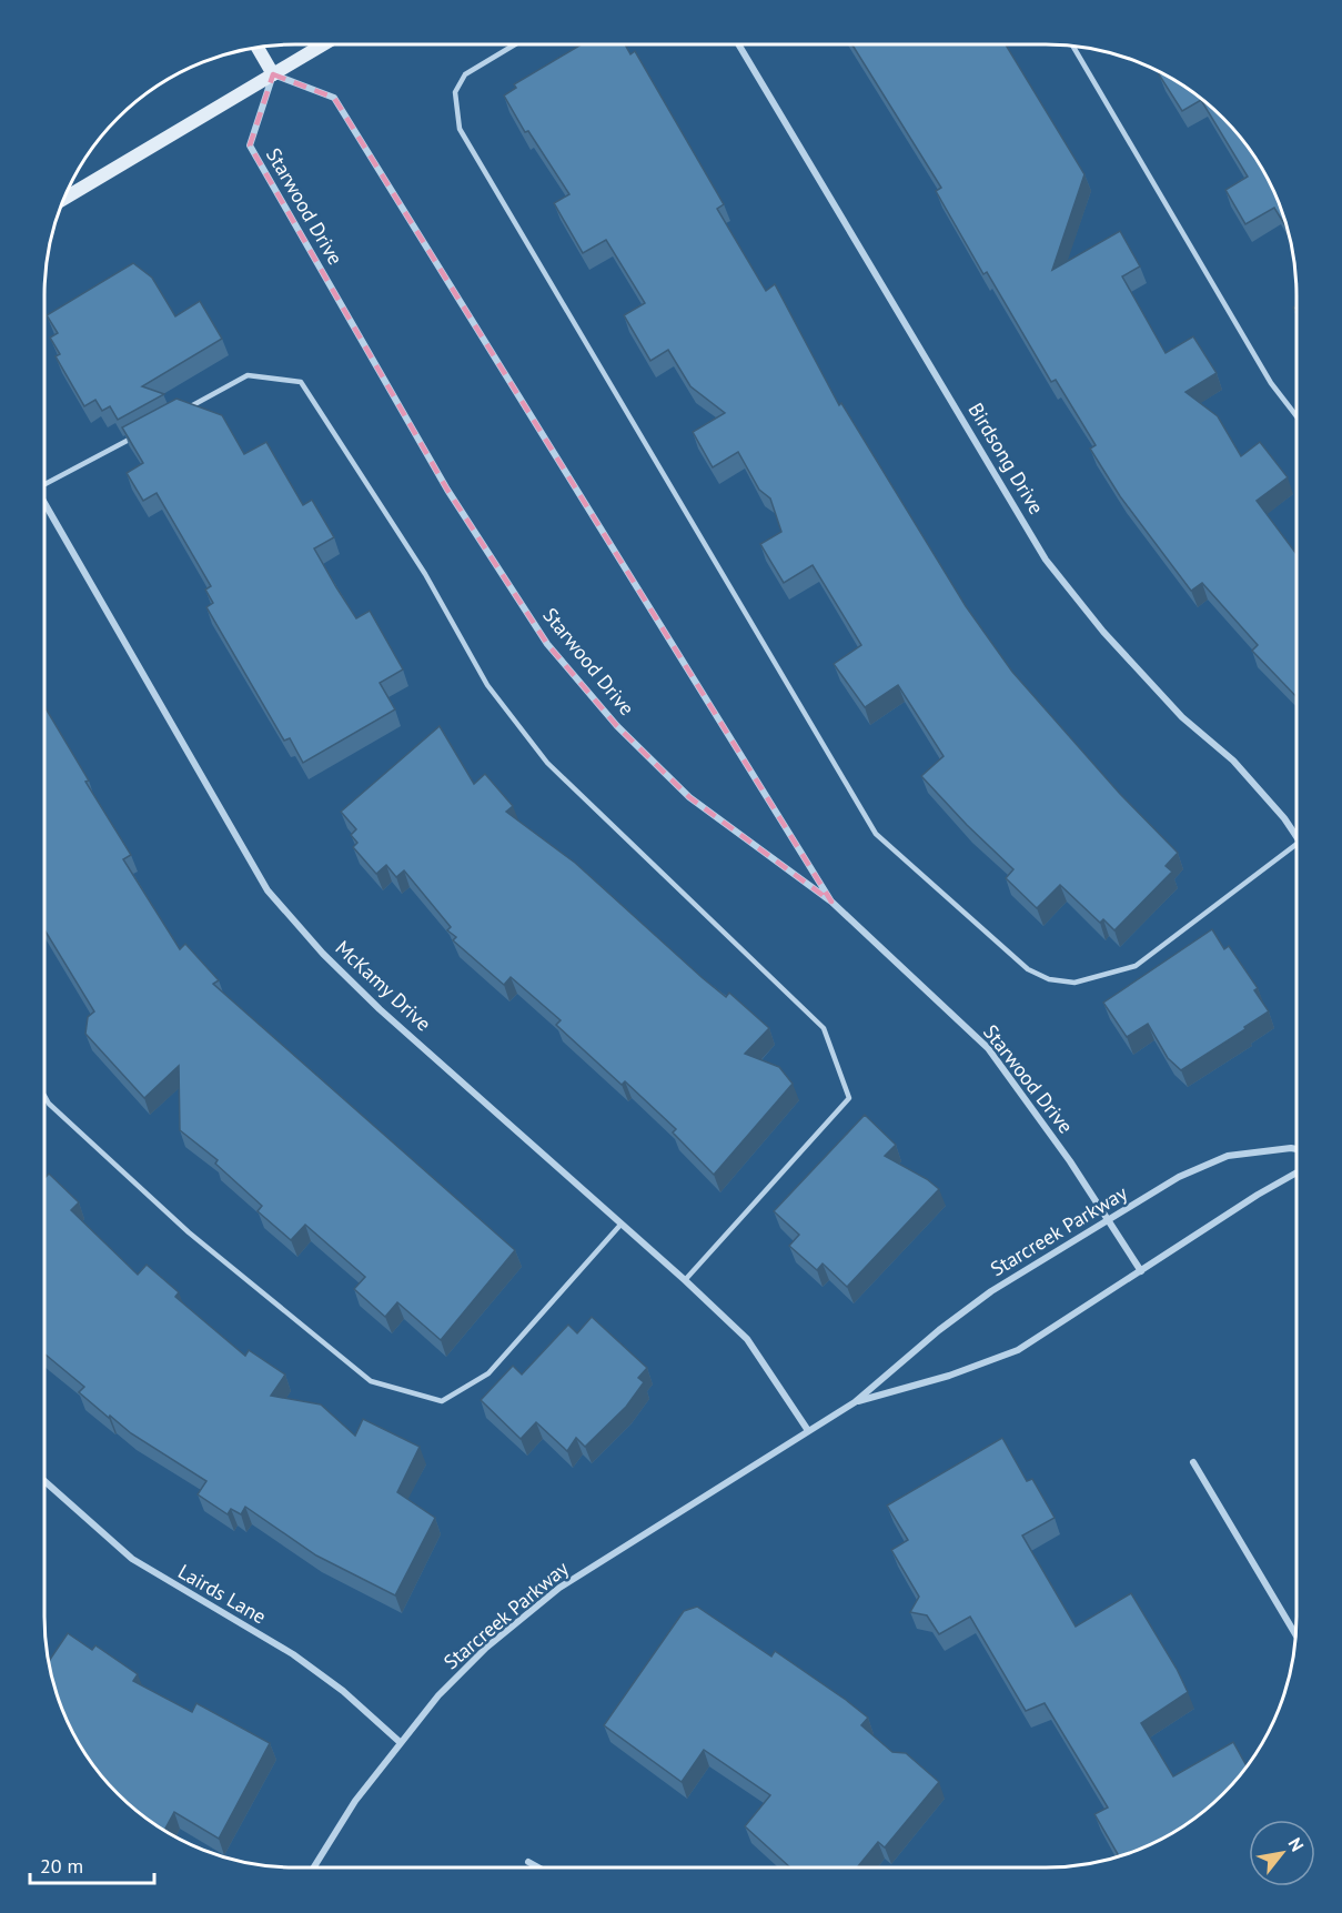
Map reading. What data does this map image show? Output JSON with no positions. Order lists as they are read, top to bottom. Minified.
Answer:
{"streets":{"street":["Starwood Drive","Birdsong Drive","McKamy Drive","Starcreek Parkway","Lairds Lane"]},"crossings":[["Starwood Drive","Starcreek Parkway"],["McKamy Drive","Starcreek Parkway"],["Starcreek Parkway","Lairds Lane"]],"scale_bar":"20 m","north":"top right"}
